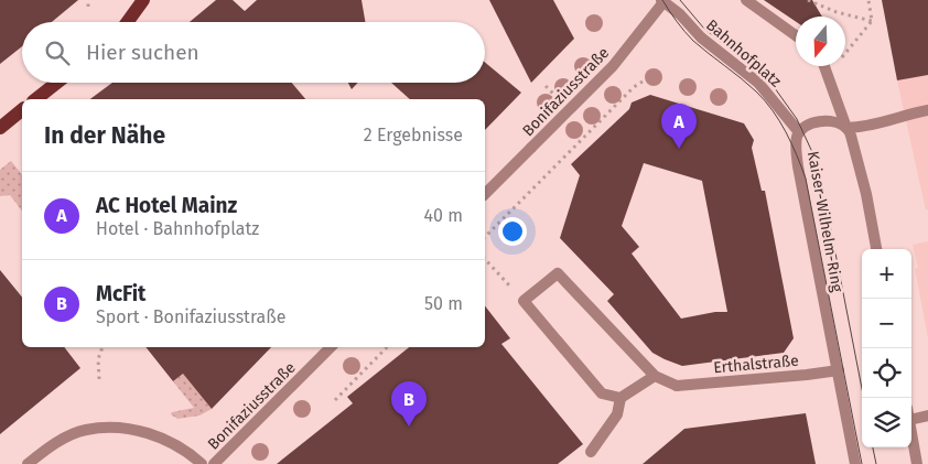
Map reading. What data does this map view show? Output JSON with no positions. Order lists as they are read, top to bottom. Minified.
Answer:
{"streets":{"street":["Bahnhofplatz","Bonifaziusstraße","Kaiser-Wilhelm-Ring","Erthalstraße"]},"crossings":[["Bahnhofplatz","Bonifaziusstraße"],["Bahnhofplatz","Kaiser-Wilhelm-Ring"],["Kaiser-Wilhelm-Ring","Erthalstraße"]],"north":"bottom","page":{"search":"Hier suchen","heading":["In der Nähe","2 Ergebnisse"],"pins":["A","B"],"list":[{"mark":"A","name":"AC Hotel Mainz","note":"Hotel · Bahnhofplatz","value":"40 m"},{"mark":"B","name":"McFit","note":"Sport · Bonifaziusstraße","value":"50 m"}],"map_buttons":["+","−"]}}
